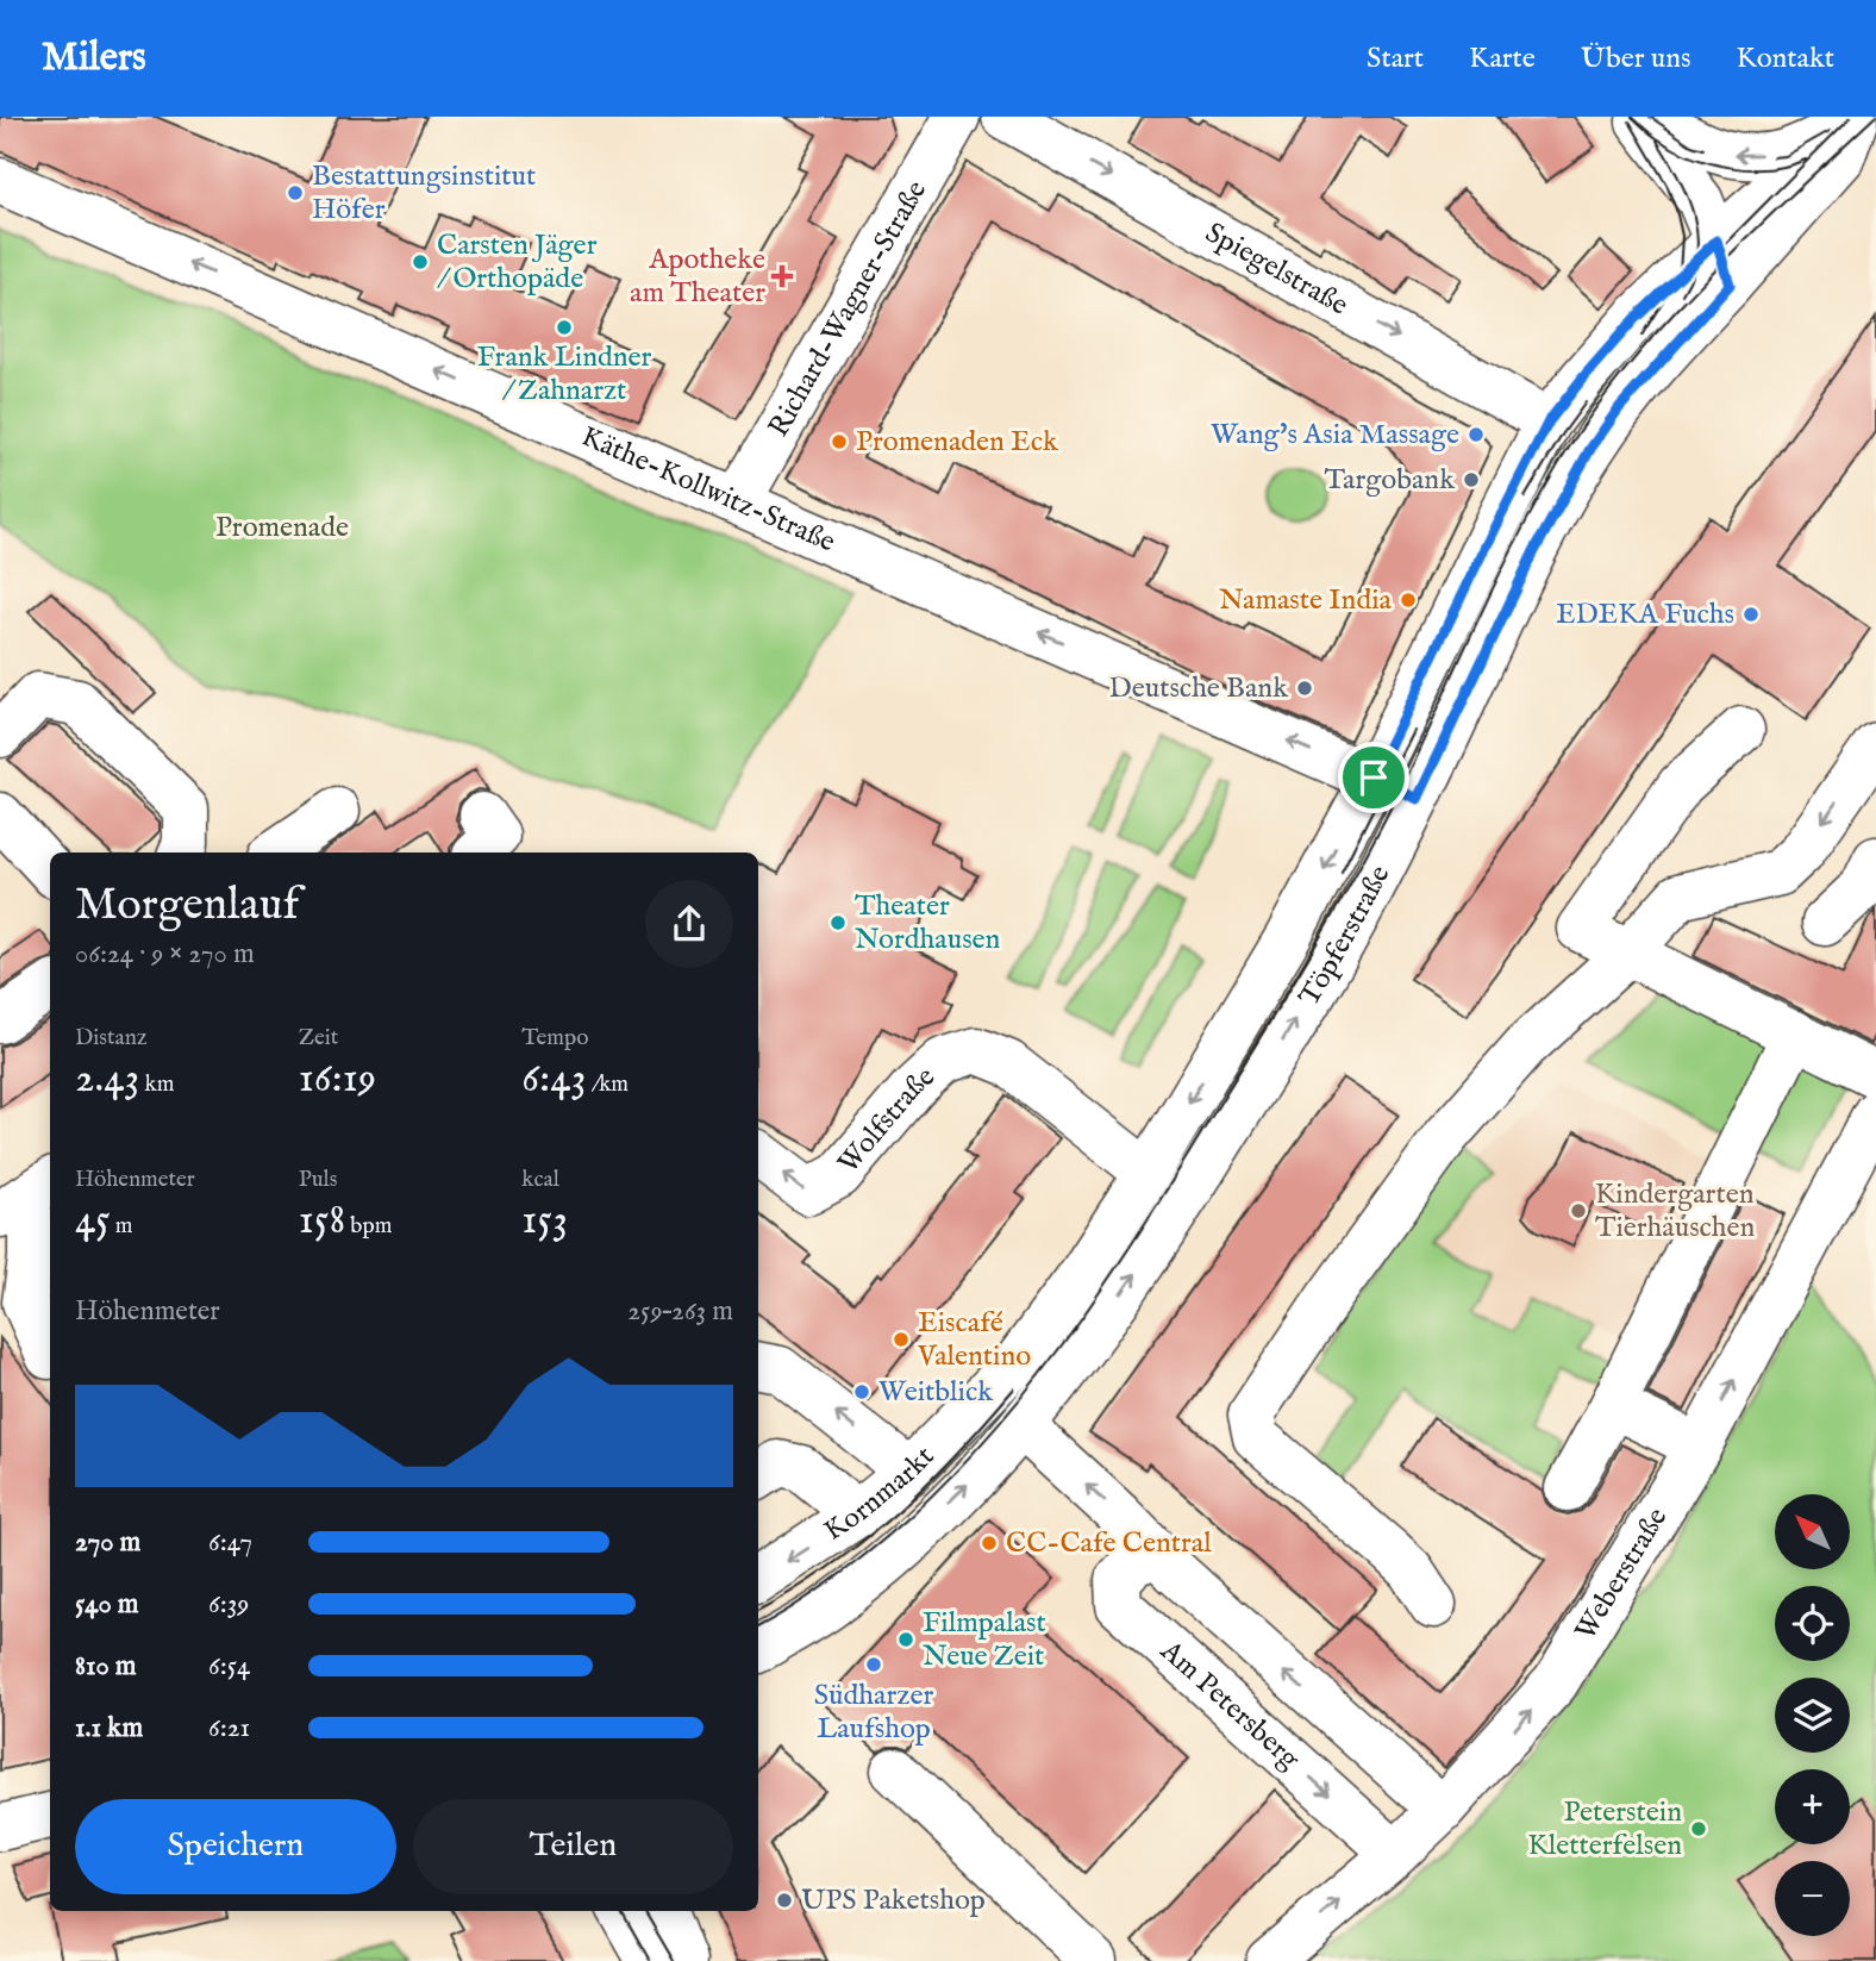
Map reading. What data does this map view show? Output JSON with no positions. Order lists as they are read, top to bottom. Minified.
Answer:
{"streets":{"street":["Spiegelstraße","Richard-Wagner-Straße","Käthe-Kollwitz-Straße","Töpferstraße","Wolfstraße","Kornmarkt","Weberstraße","Am Petersberg"]},"crossings":[["Spiegelstraße","Töpferstraße"],["Richard-Wagner-Straße","Käthe-Kollwitz-Straße"],["Käthe-Kollwitz-Straße","Töpferstraße"],["Töpferstraße","Wolfstraße"],["Töpferstraße","Kornmarkt"],["Töpferstraße","Am Petersberg"],["Weberstraße","Am Petersberg"]],"one_way":["Spiegelstraße","Käthe-Kollwitz-Straße"],"parks":["Promenade"],"places":{"other":["Bestattungsinstitut Höfer","Carsten Jäger / Orthopäde","Frank Lindner / Zahnarzt","Wang's Asia Massage","Promenaden Eck","Targobank","Namaste India","EDEKA Fuchs","Deutsche Bank","Theater Nordhausen","Kindergarten Tierhäuschen","Eiscafé Valentino","Weitblick","CC-Cafe Central","Filmpalast Neue Zeit","Südharzer Laufshop","Peterstein Kletterfelsen","UPS Paketshop"],"health":["Apotheke am Theater"]},"north":"top left","page":{"header":"Milers","nav":["Start","Karte","Über uns","Kontakt"],"heading":["Morgenlauf","06:24 · 9 × 270 m"],"stats":[["Distanz","2.43 km"],["Zeit","16:19"],["Tempo","6:43 /km"],["Höhenmeter","45 m"],["Puls","158 bpm"],["kcal","153"]],"chart":["Höhenmeter","259–263 m"],"map_buttons":["+","−"],"list":[{"name":"270 m","note":"6:47"},{"name":"540 m","note":"6:39"},{"name":"810 m","note":"6:54"},{"name":"1.1 km","note":"6:21"}],"buttons":["Speichern","Teilen"]}}
